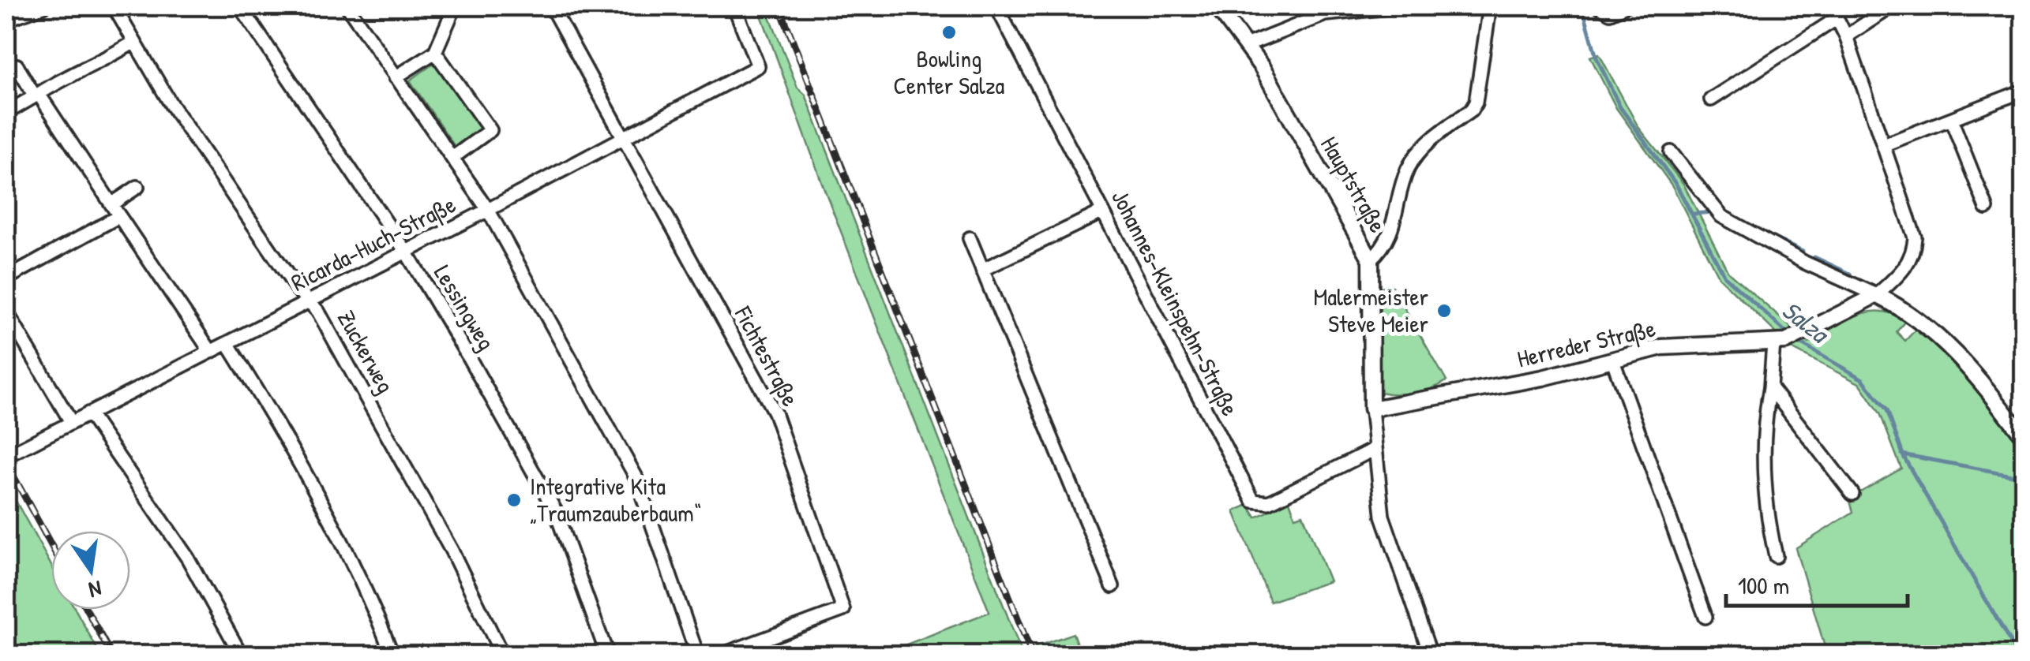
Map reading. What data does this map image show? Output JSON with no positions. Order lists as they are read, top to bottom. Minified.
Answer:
{"streets":{"street":["Hauptstraße","Ricarda-Huch-Straße","Johannes-Kleinspehn-Straße","Lessingweg","Herreder Straße","Zuckerweg","Fichtestraße"]},"crossings":[["Hauptstraße","Herreder Straße"],["Ricarda-Huch-Straße","Lessingweg"],["Ricarda-Huch-Straße","Zuckerweg"],["Ricarda-Huch-Straße","Fichtestraße"]],"water":["Salza"],"places":["Bowling Center Salza","Malermeister Steve Meier","Integrative Kita „Traumzauberbaum“"],"scale_bar":"100 m","north":"bottom"}
